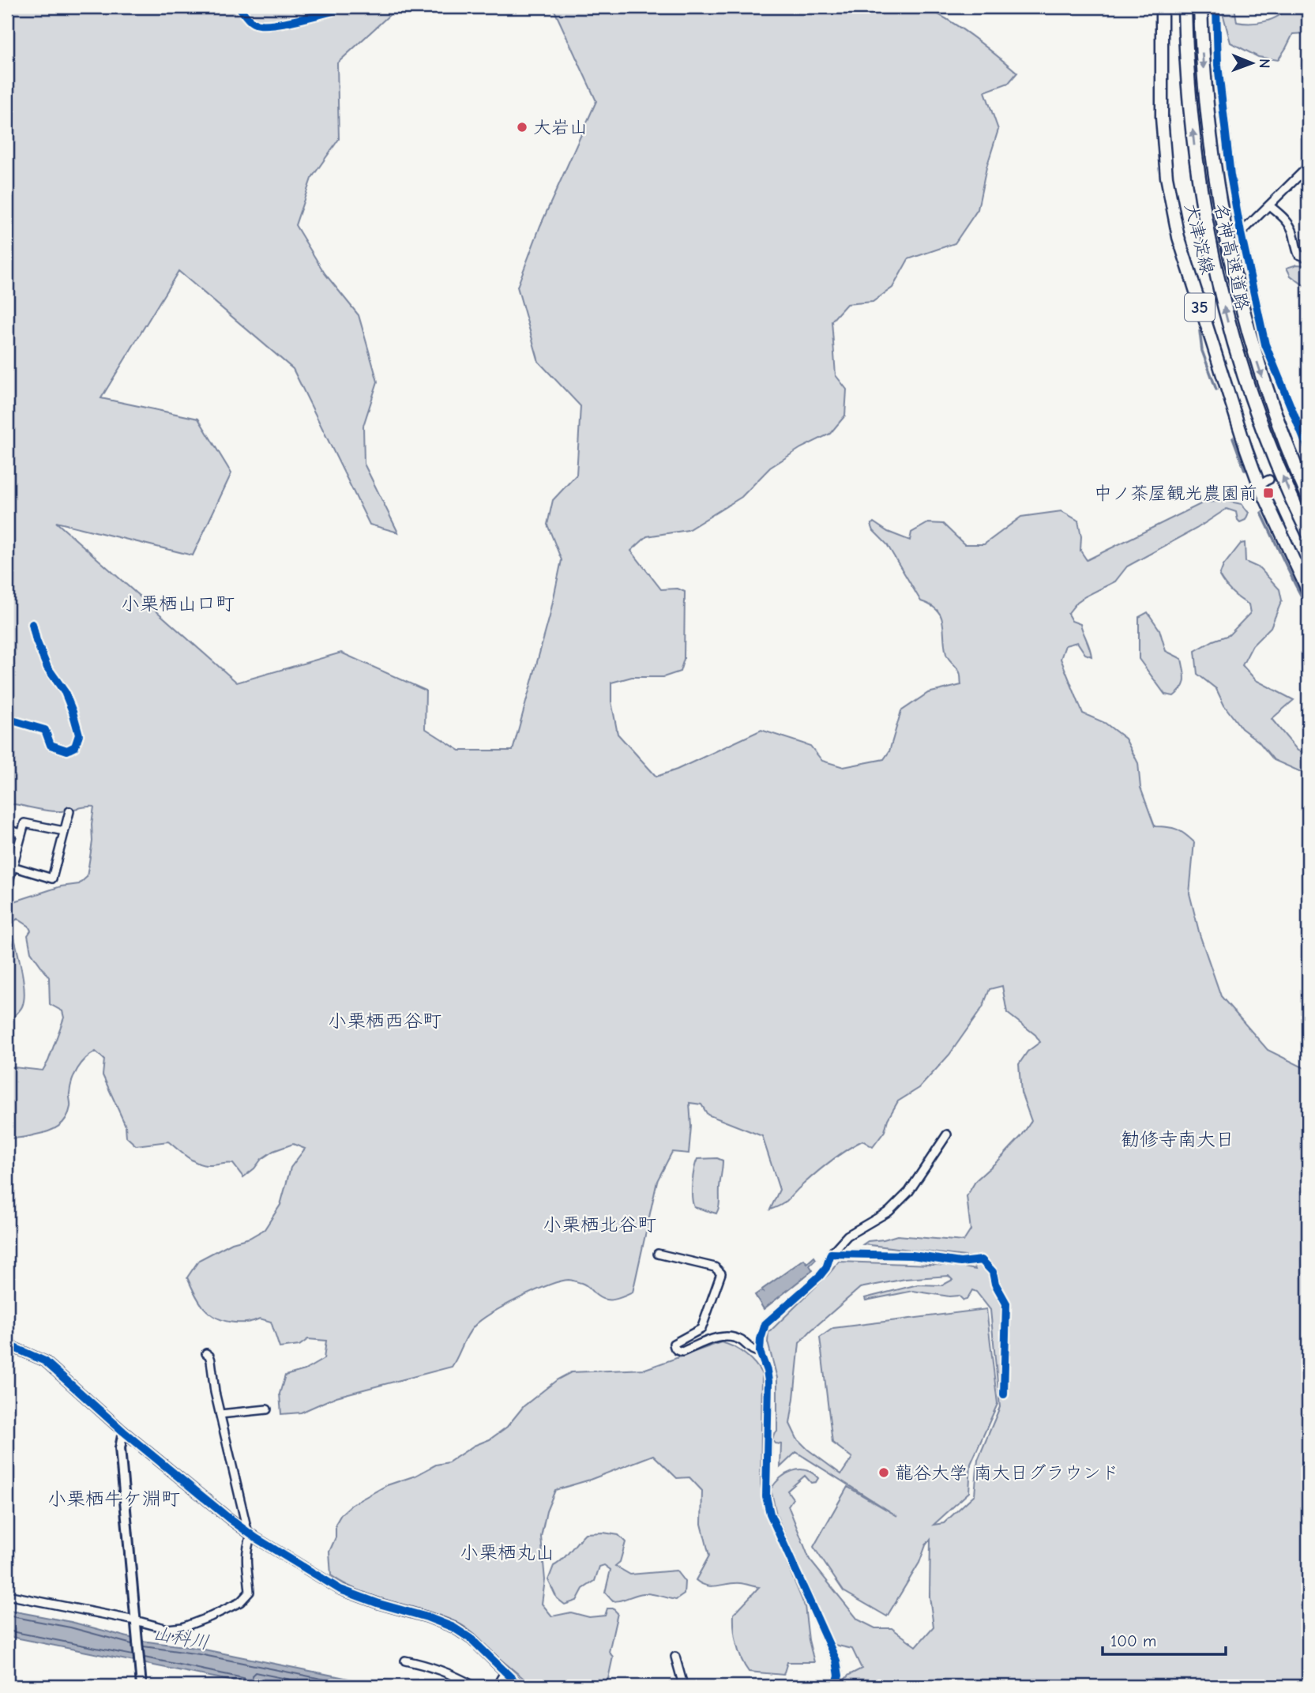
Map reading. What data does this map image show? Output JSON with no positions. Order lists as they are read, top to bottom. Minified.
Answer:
{"streets":{"highway":["名神高速道路"],"main road":["大津淀線","35"]},"districts":["小栗栖山口町","小栗栖西谷町","勧修寺南大日","小栗栖北谷町","小栗栖牛ケ淵町","小栗栖丸山"],"water":["山科川"],"places":{"other":["大岩山","龍谷大学 南大日グラウンド"],"transit":["中ノ茶屋観光農園前"]},"scale_bar":"100 m","north":"right"}
